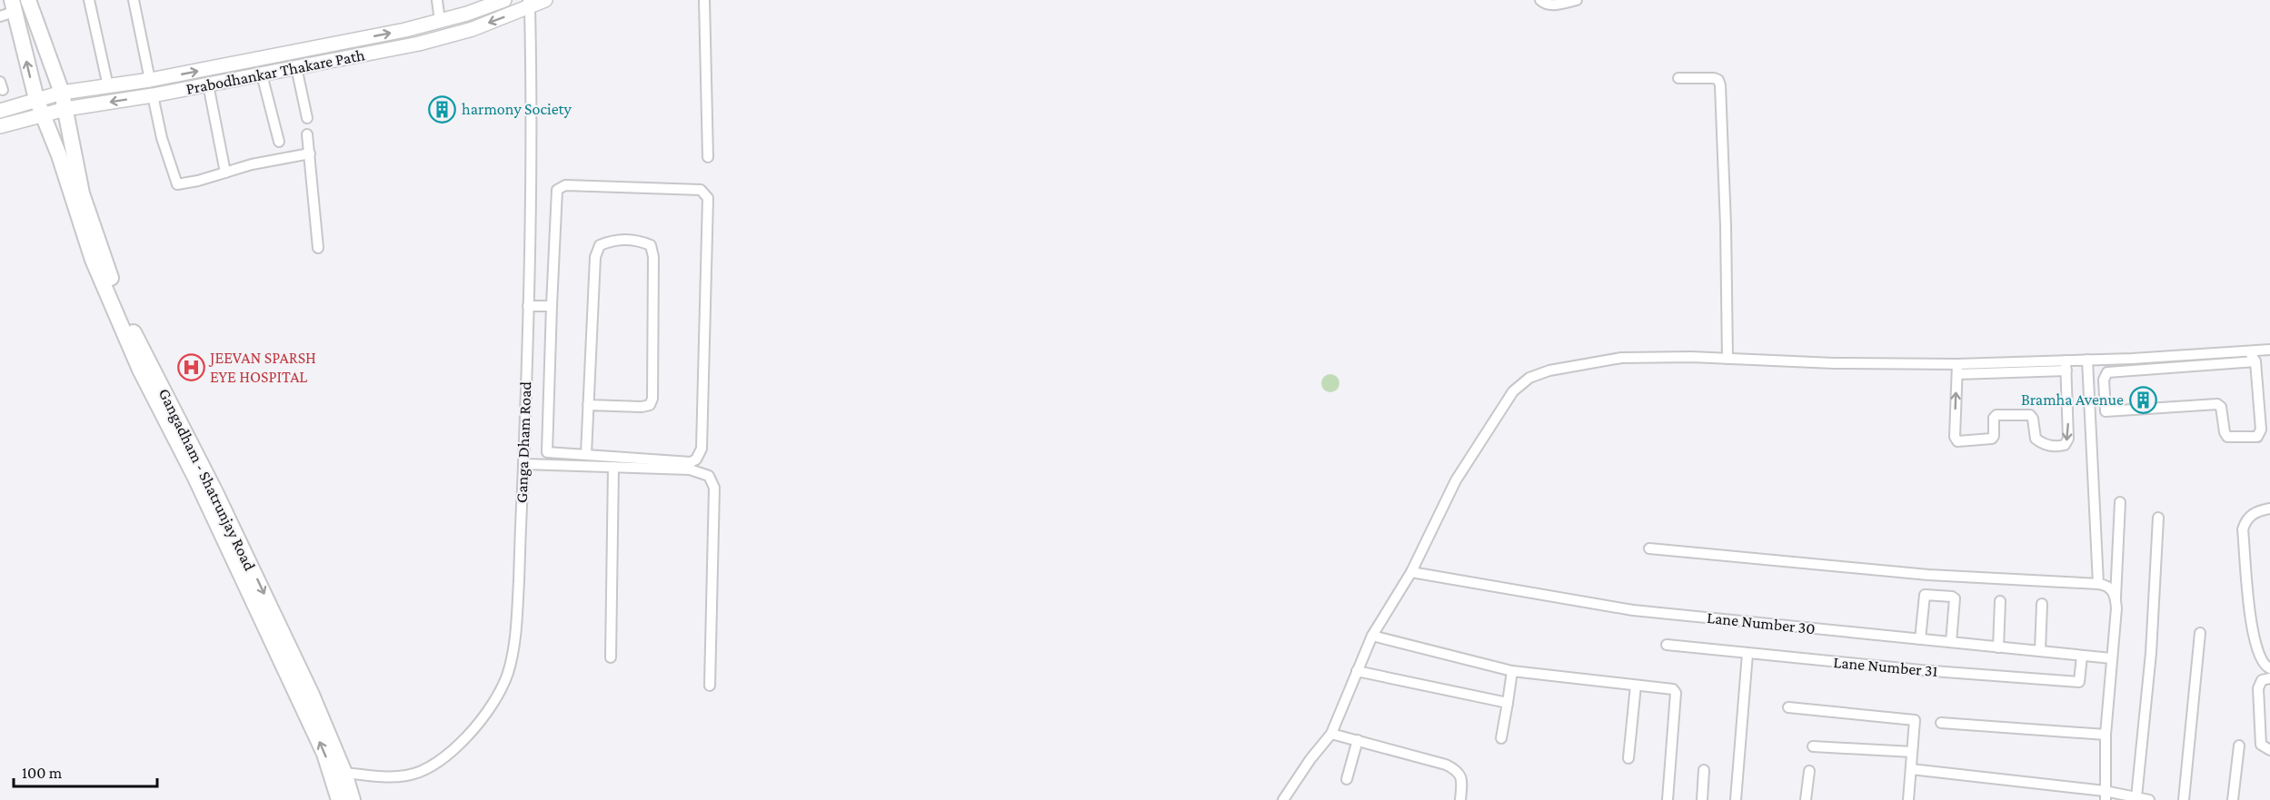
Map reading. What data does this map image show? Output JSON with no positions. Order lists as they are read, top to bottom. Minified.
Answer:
{"streets":{"main road":["Prabodhankar Thakare Path","Gangadham - Shatrunjay Road"],"street":["Ganga Dham Road","Lane Number 30","Lane Number 31"]},"crossings":[["Prabodhankar Thakare Path","Ganga Dham Road"],["Ganga Dham Road","Gangadham - Shatrunjay Road"],["Lane Number 30","Lane Number 31"]],"places":{"building":["harmony Society","Bramha Avenue"],"hospital":["JEEVAN SPARSH EYE HOSPITAL"]},"scale_bar":"100 m"}
